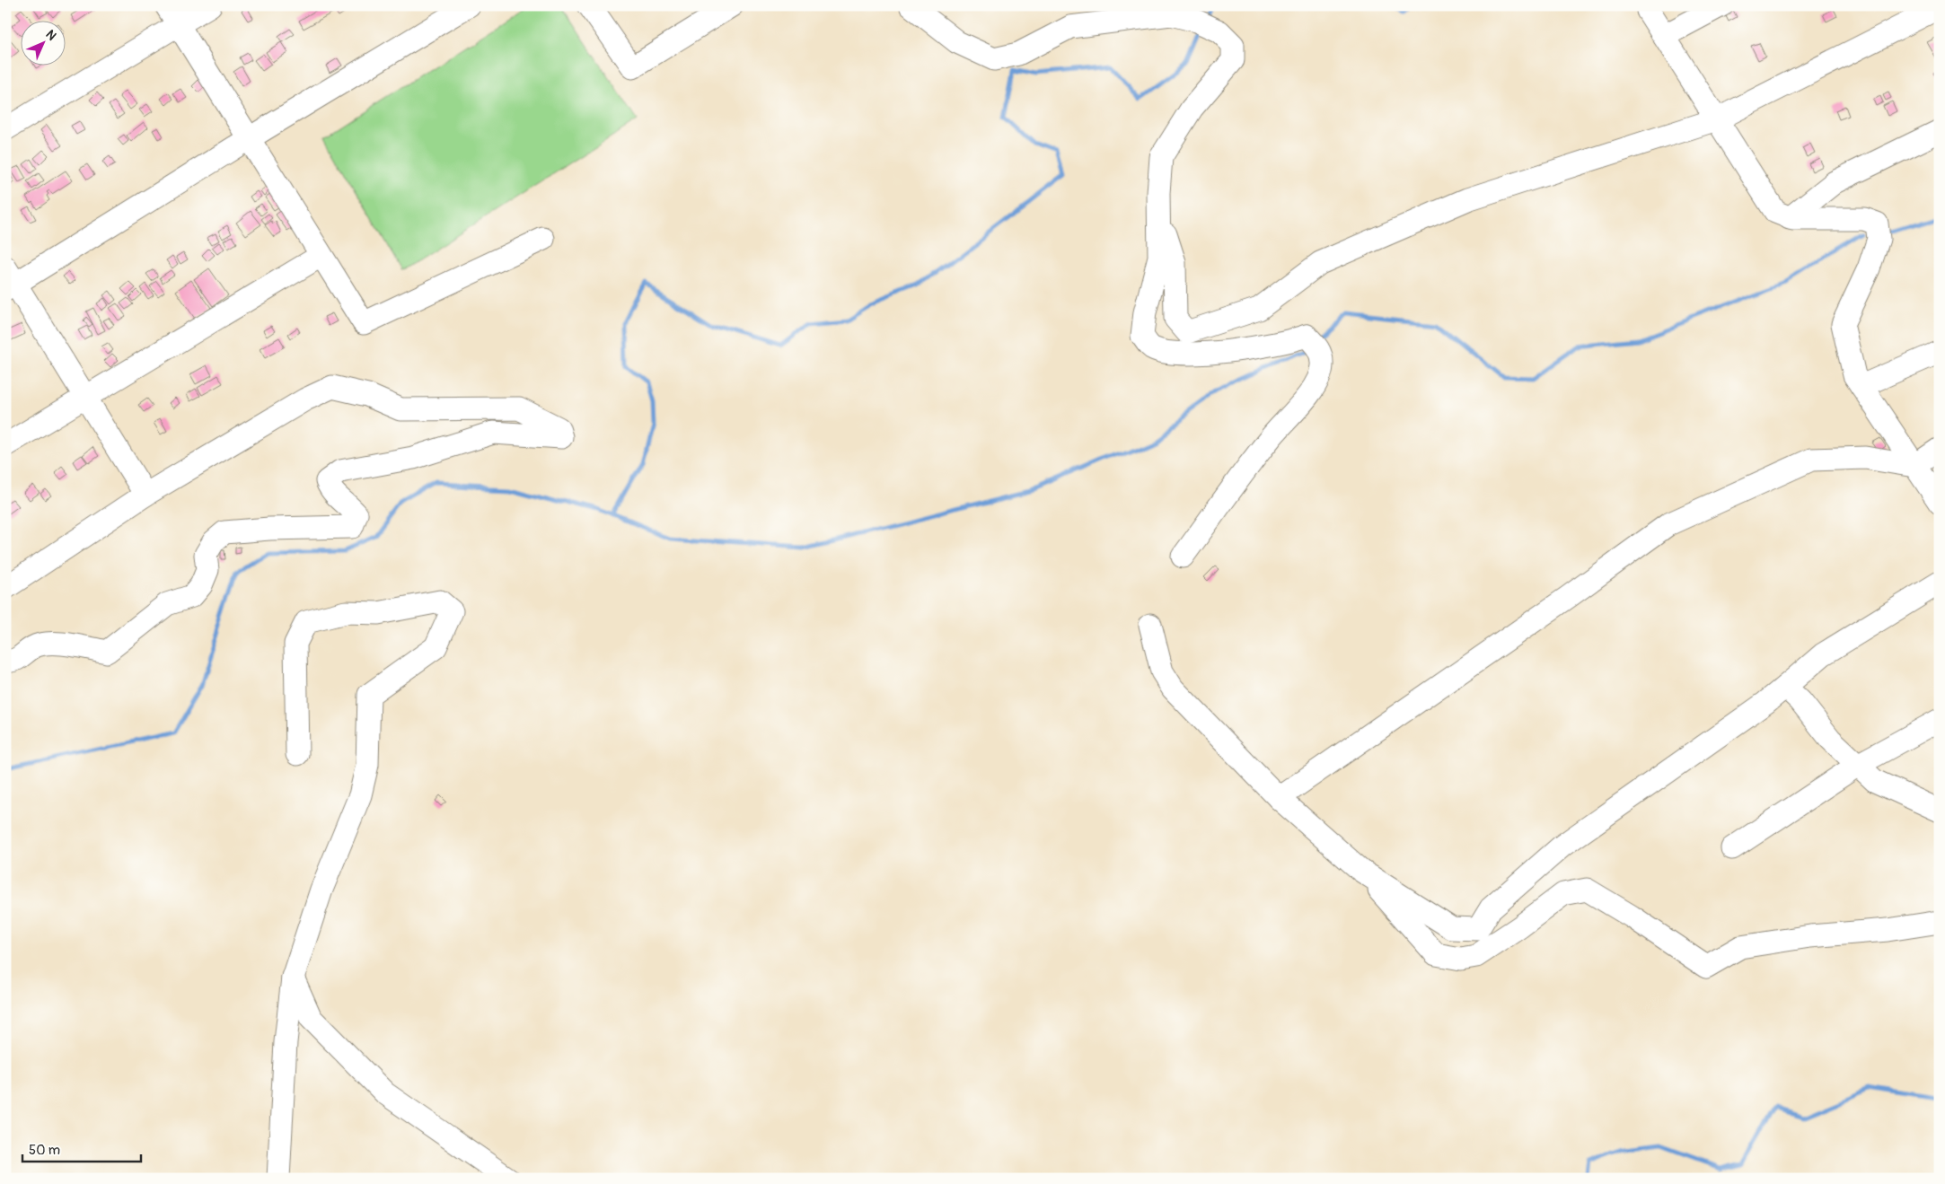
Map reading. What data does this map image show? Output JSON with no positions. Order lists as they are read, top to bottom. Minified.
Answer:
{"scale_bar":"50 m","north":"top right"}
